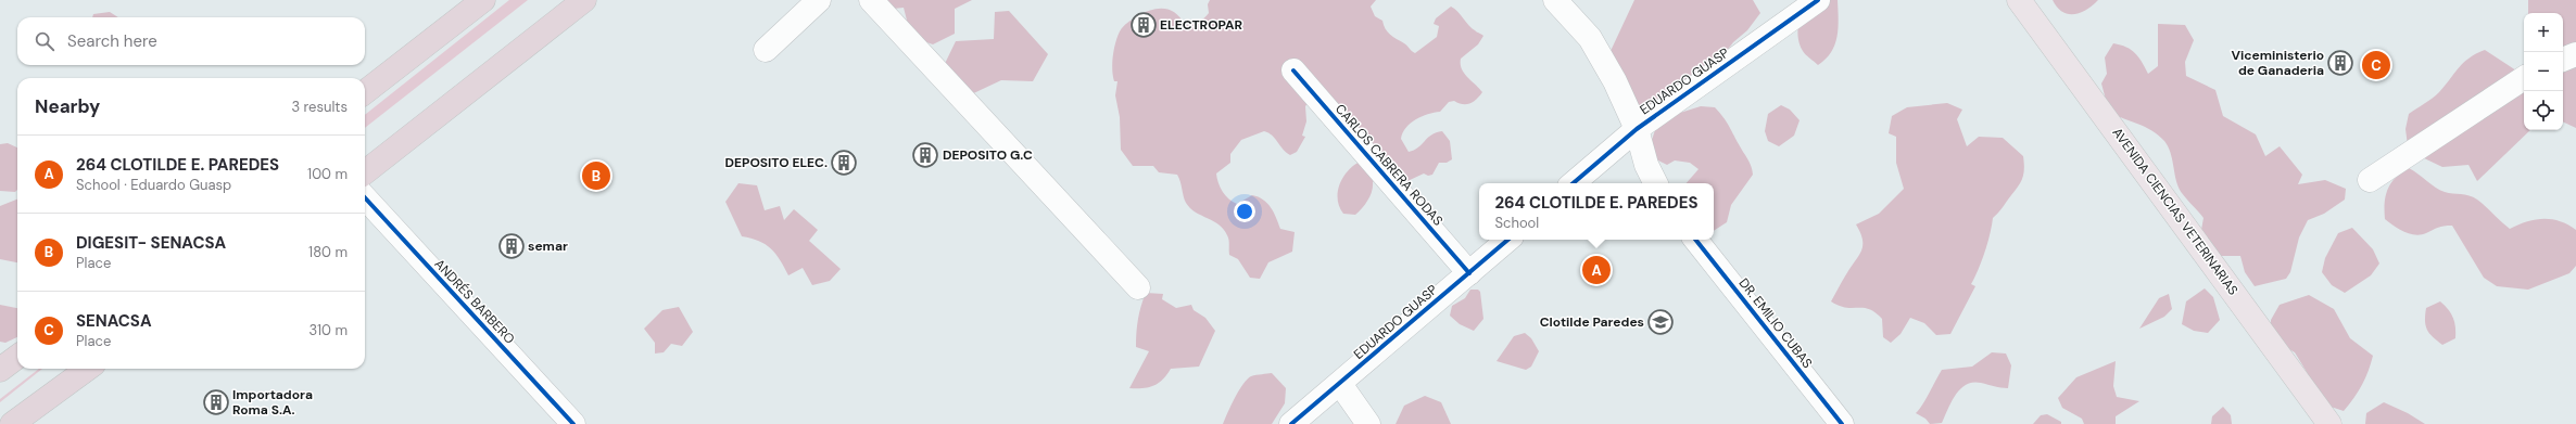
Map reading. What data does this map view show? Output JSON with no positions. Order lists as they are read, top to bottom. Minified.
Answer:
{"streets":{"main road":["AVENIDA CIENCIAS VETERINARIAS"],"street":["EDUARDO GUASP","CARLOS CABRERA RODAS","ANDRÉS BARBERO","DR. EMILIO CUBAS"]},"crossings":[["EDUARDO GUASP","CARLOS CABRERA RODAS"]],"places":{"building":["ELECTROPAR","Viceministerio de Ganaderia","DEPOSITO G.C","DEPOSITO ELEC.","semar","Importadora Roma S.A."],"school or university":["Clotilde Paredes"]},"page":{"map_buttons":["+","−"],"search":"Search here","pins":["C","B","A"],"heading":["Nearby","3 results"],"list":[{"mark":"A","name":"264 CLOTILDE E. PAREDES","note":"School · Eduardo Guasp","value":"100 m"},{"mark":"B","name":"DIGESIT- SENACSA","note":"Place","value":"180 m"},{"mark":"C","name":"SENACSA","note":"Place","value":"310 m"}],"popup":["264 CLOTILDE E. PAREDES","School"]}}
